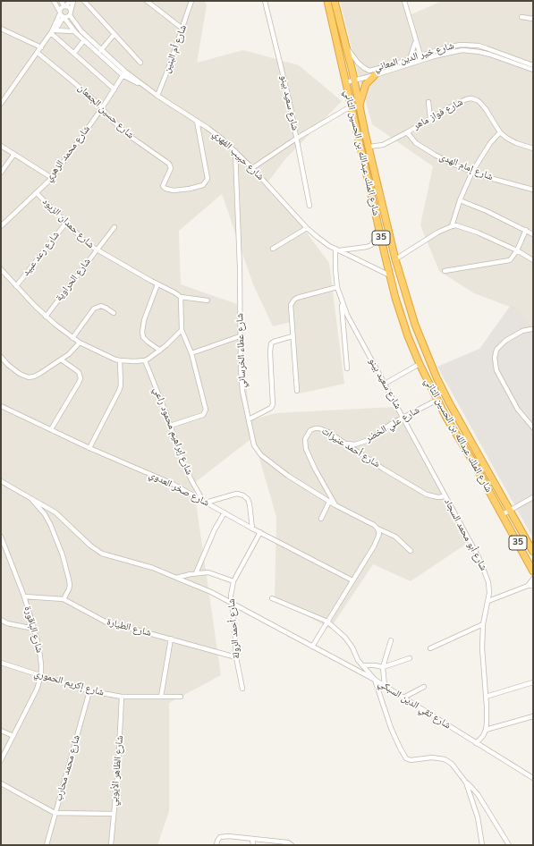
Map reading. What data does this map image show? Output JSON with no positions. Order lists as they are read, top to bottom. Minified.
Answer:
{"streets":{"highway":["شارع الملك عبدالله بن الحسين الثاني","35"],"street":["شارع أم البنين","شارع خير الدين المعاني","شارع سعيد بينو","شارع حسين الجمعان","شارع فواز ماهر","شارع محمد الزهري","شارع حبيب الفهري","شارع إمام الهدى","شارع حمدان الزيود","شارع رعد عبيد","شارع الحراوية","شارع عطاء الخرساني","شارع علي الخضر","شارع إبراهيم محمود راعي","شارع أحمد عنيزات","شارع صخر العدوي","شارع أبو محمد السجاد","شارع الطيارة","شارع أحمد الرولة","شارع الباقورة","شارع إكريم الحموري","شارع تقي الدين السبكي","شارع محمد محارب","شارع الظاهر الأيوبي"]},"crossings":[["شارع أم البنين","شارع حبيب الفهري"],["شارع خير الدين المعاني","شارع الملك عبدالله بن الحسين الثاني"],["شارع سعيد بينو","شارع حبيب الفهري"],["شارع سعيد بينو","شارع علي الخضر"],["شارع سعيد بينو","شارع أبو محمد السجاد"],["شارع حسين الجمعان","شارع محمد الزهري"],["شارع حسين الجمعان","شارع حبيب الفهري"],["شارع فواز ماهر","شارع الملك عبدالله بن الحسين الثاني"],["شارع فواز ماهر","شارع إمام الهدى"],["شارع الملك عبدالله بن الحسين الثاني","شارع حبيب الفهري"],["شارع الملك عبدالله بن الحسين الثاني","شارع علي الخضر"],["شارع محمد الزهري","شارع حبيب الفهري"],["شارع محمد الزهري","شارع حمدان الزيود"],["شارع حبيب الفهري","شارع عطاء الخرساني"],["شارع حمدان الزيود","شارع رعد عبيد"],["شارع حمدان الزيود","شارع الحراوية"],["شارع عطاء الخرساني","شارع أحمد عنيزات"],["شارع علي الخضر","شارع أحمد عنيزات"],["شارع علي الخضر","شارع أبو محمد السجاد"],["شارع إبراهيم محمود راعي","شارع صخر العدوي"],["شارع أحمد عنيزات","شارع أبو محمد السجاد"],["شارع صخر العدوي","شارع أحمد الرولة"],["شارع الطيارة","شارع أحمد الرولة"],["شارع الطيارة","شارع الباقورة"],["شارع الباقورة","شارع إكريم الحموري"],["شارع إكريم الحموري","شارع محمد محارب"],["شارع إكريم الحموري","شارع الظاهر الأيوبي"]]}
